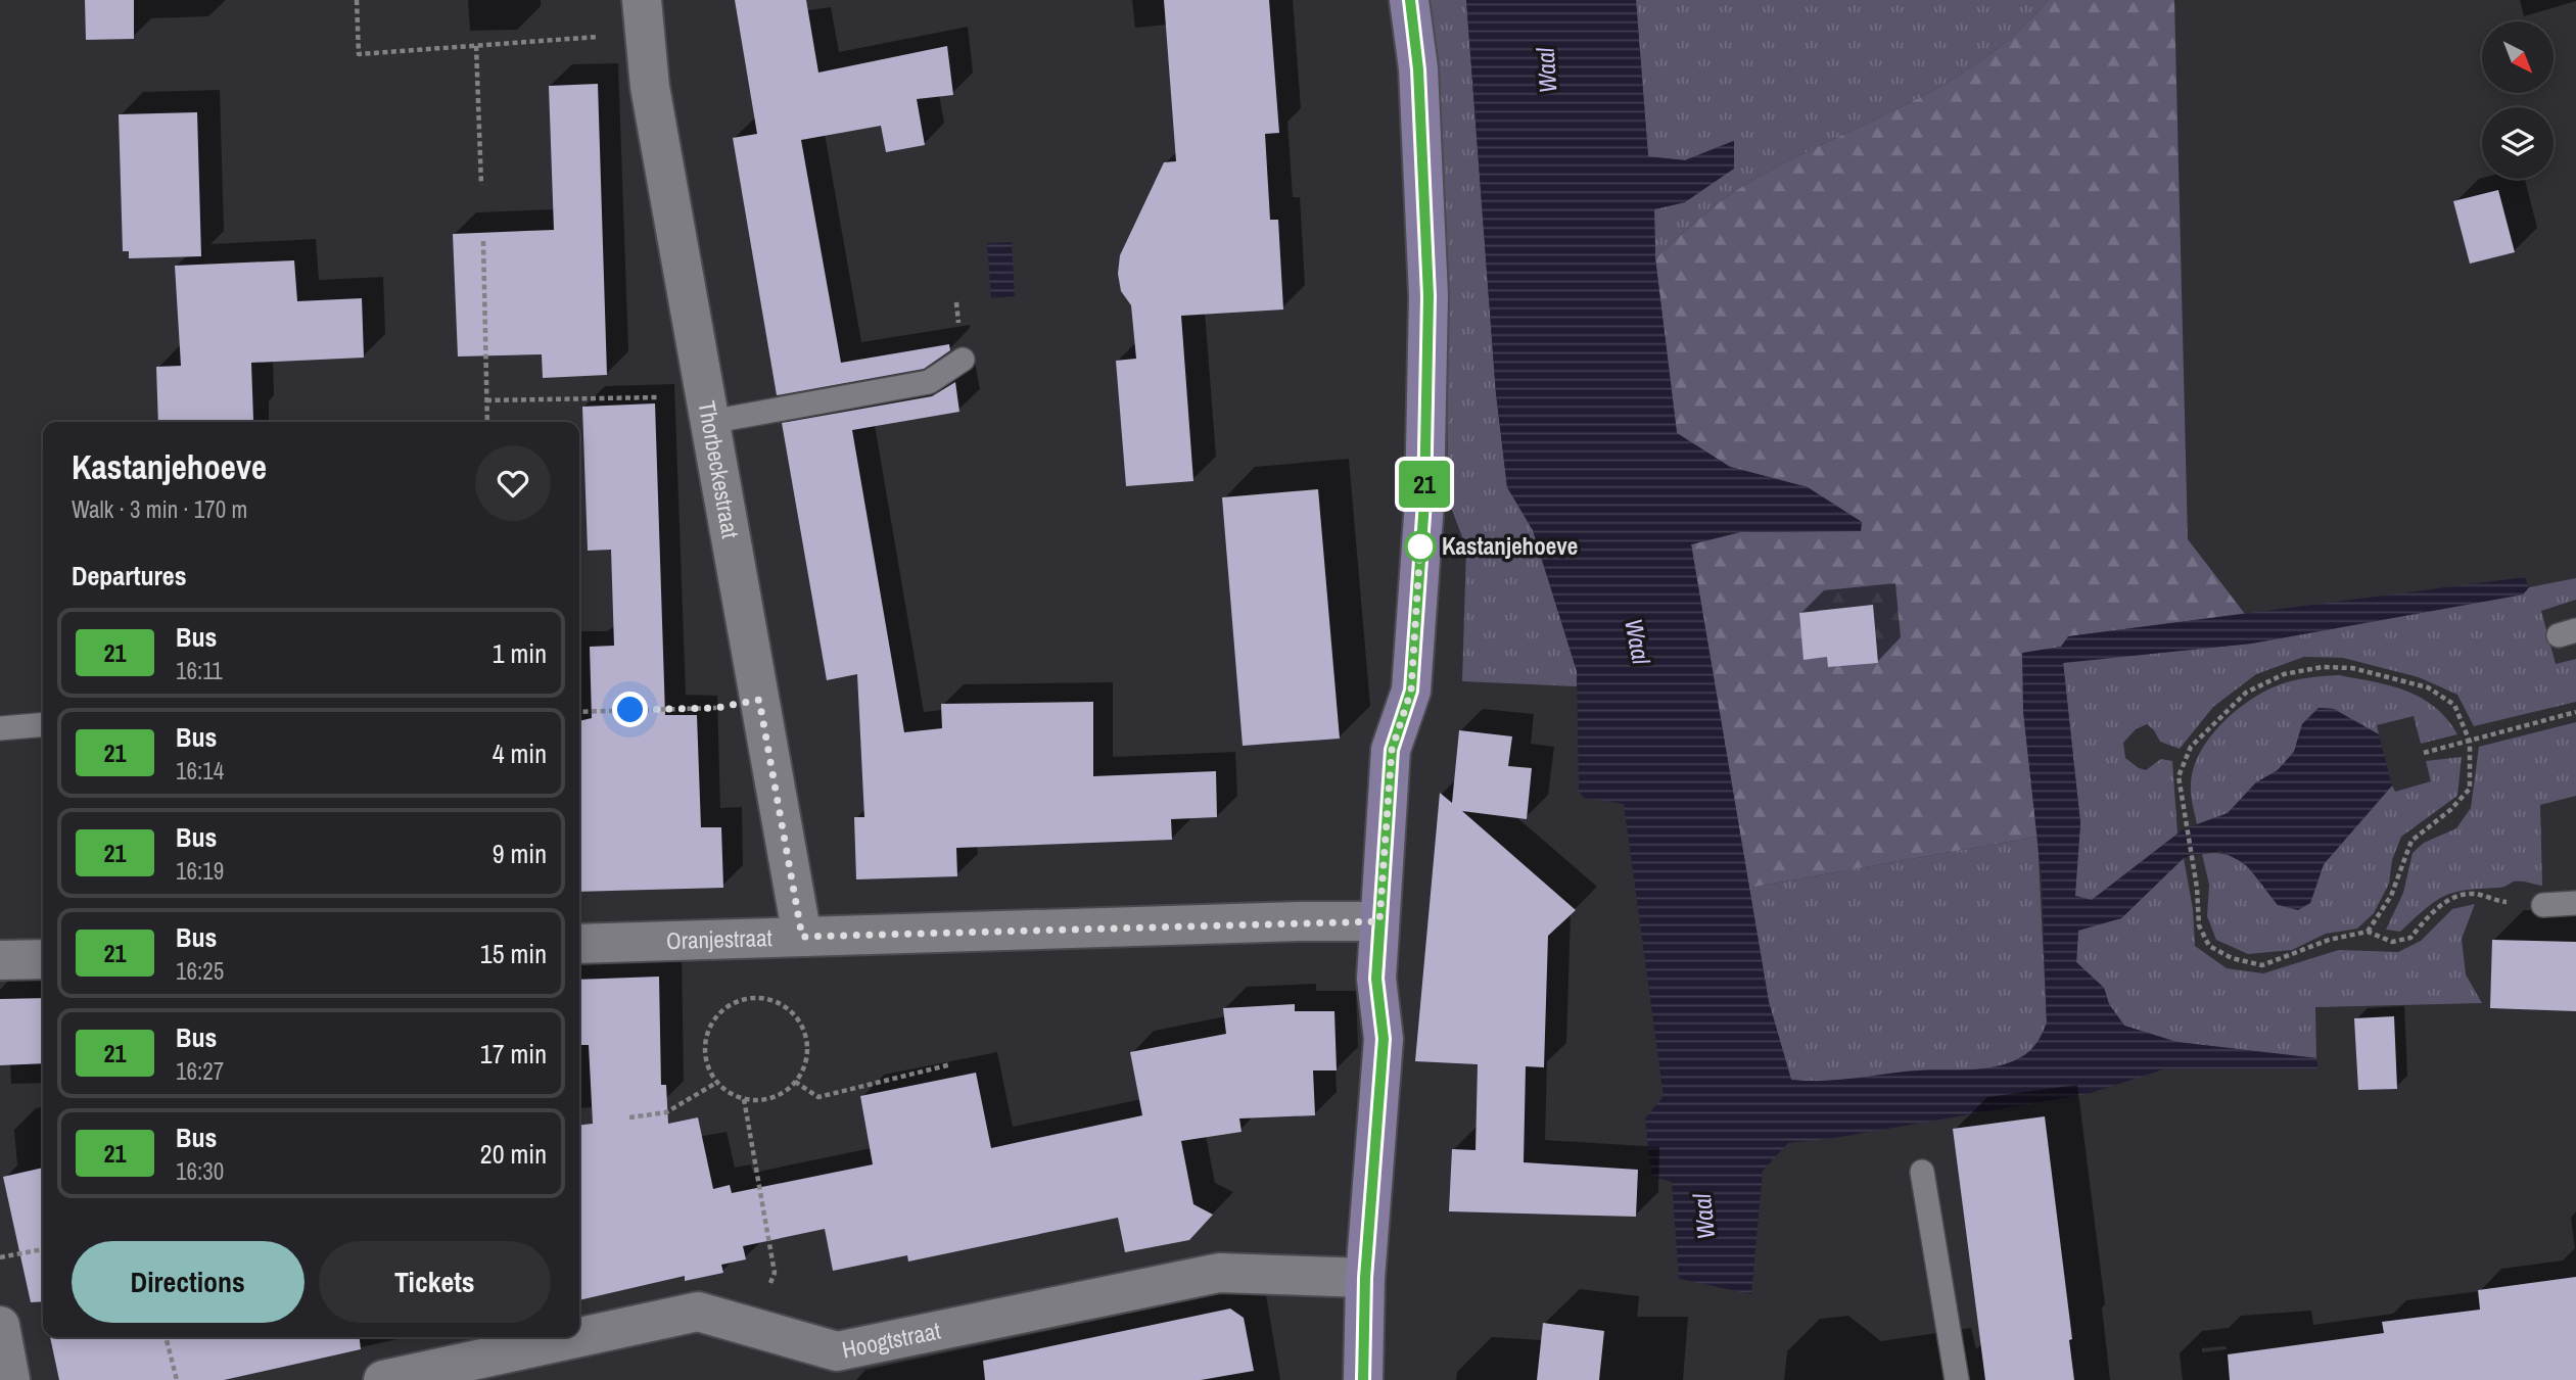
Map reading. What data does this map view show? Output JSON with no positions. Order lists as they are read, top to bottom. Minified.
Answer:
{"streets":{"street":["Thorbeckestraat","Oranjestraat","Hoogtstraat"]},"crossings":[["Thorbeckestraat","Oranjestraat"]],"water":["Waal"],"places":["Kastanjehoeve"],"lines":["bus line 21"],"north":"bottom right","page":{"on_map":"21","heading":[["Kastanjehoeve","Walk · 3 min · 170 m"],"Departures"],"list":[{"mark":"21","name":"Bus","note":"16:11","value":"1 min"},{"mark":"21","name":"Bus","note":"16:14","value":"4 min"},{"mark":"21","name":"Bus","note":"16:19","value":"9 min"},{"mark":"21","name":"Bus","note":"16:25","value":"15 min"},{"mark":"21","name":"Bus","note":"16:27","value":"17 min"},{"mark":"21","name":"Bus","note":"16:30","value":"20 min"}],"buttons":["Directions","Tickets"]}}
